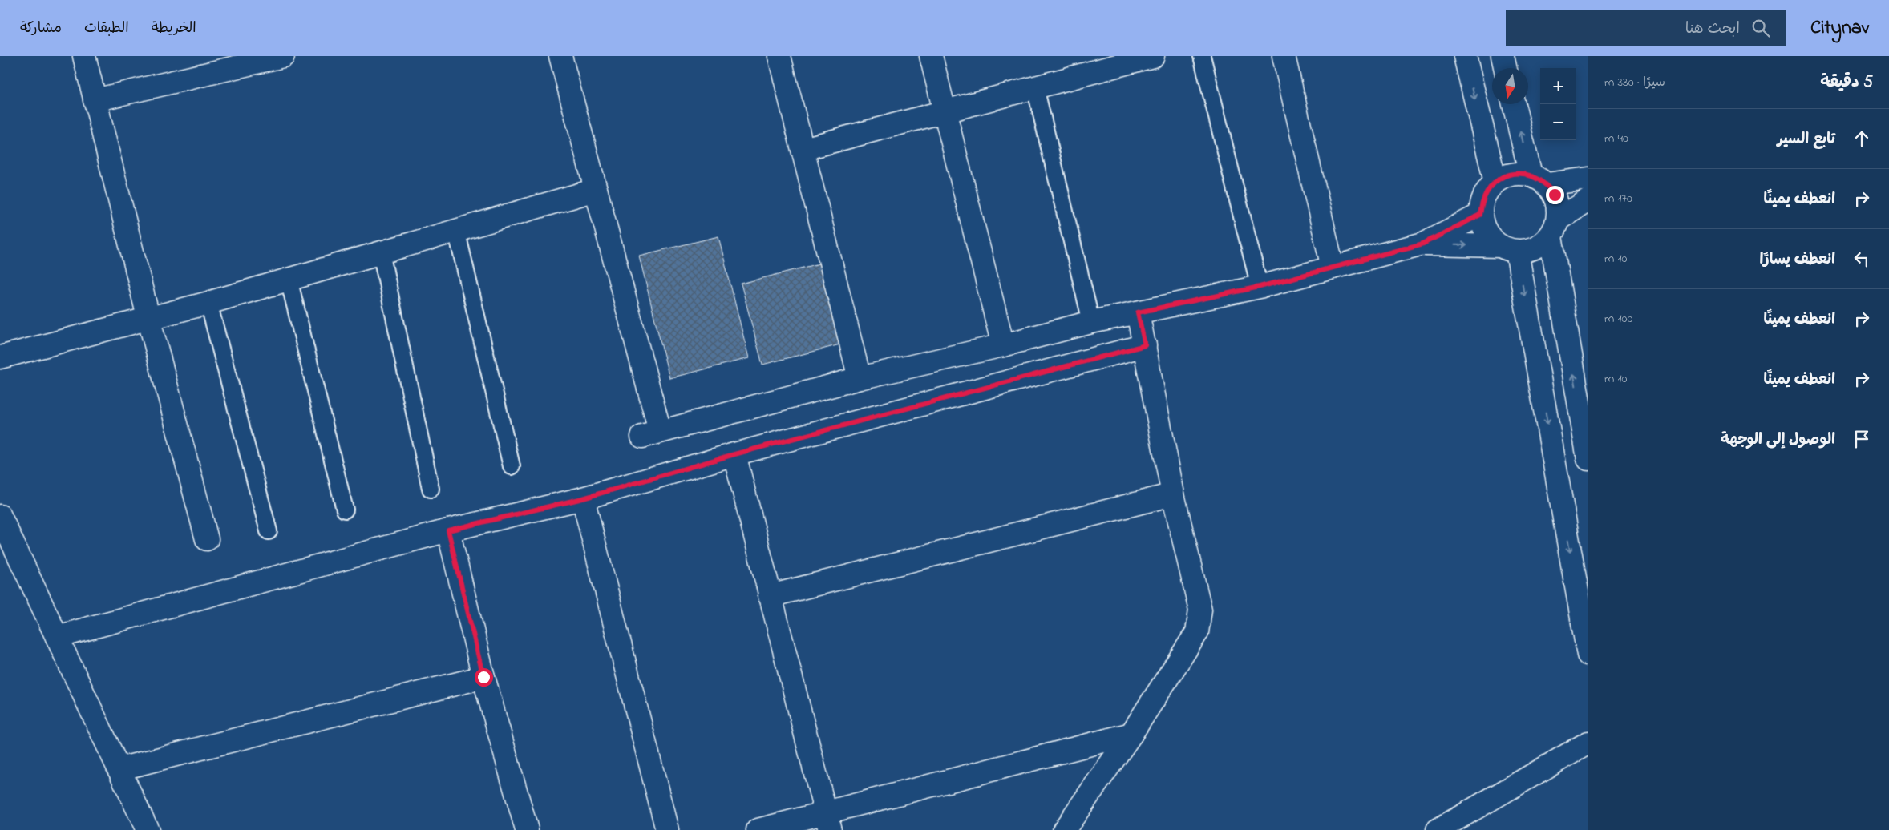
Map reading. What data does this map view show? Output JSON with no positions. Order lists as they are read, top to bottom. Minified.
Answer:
{"north":"bottom","page":{"header":"Citynav","search":"ابحث هنا","nav":["الخريطة","الطبقات","مشاركة"],"heading":["5 دقيقة","سيرًا · 330 m"],"map_buttons":["+","−"],"list":[["تابع السير","40 m"],["انعطف يمينًا","170 m"],["انعطف يسارًا","10 m"],["انعطف يمينًا","100 m"],["انعطف يمينًا","10 m"],"الوصول إلى الوجهة"]}}
